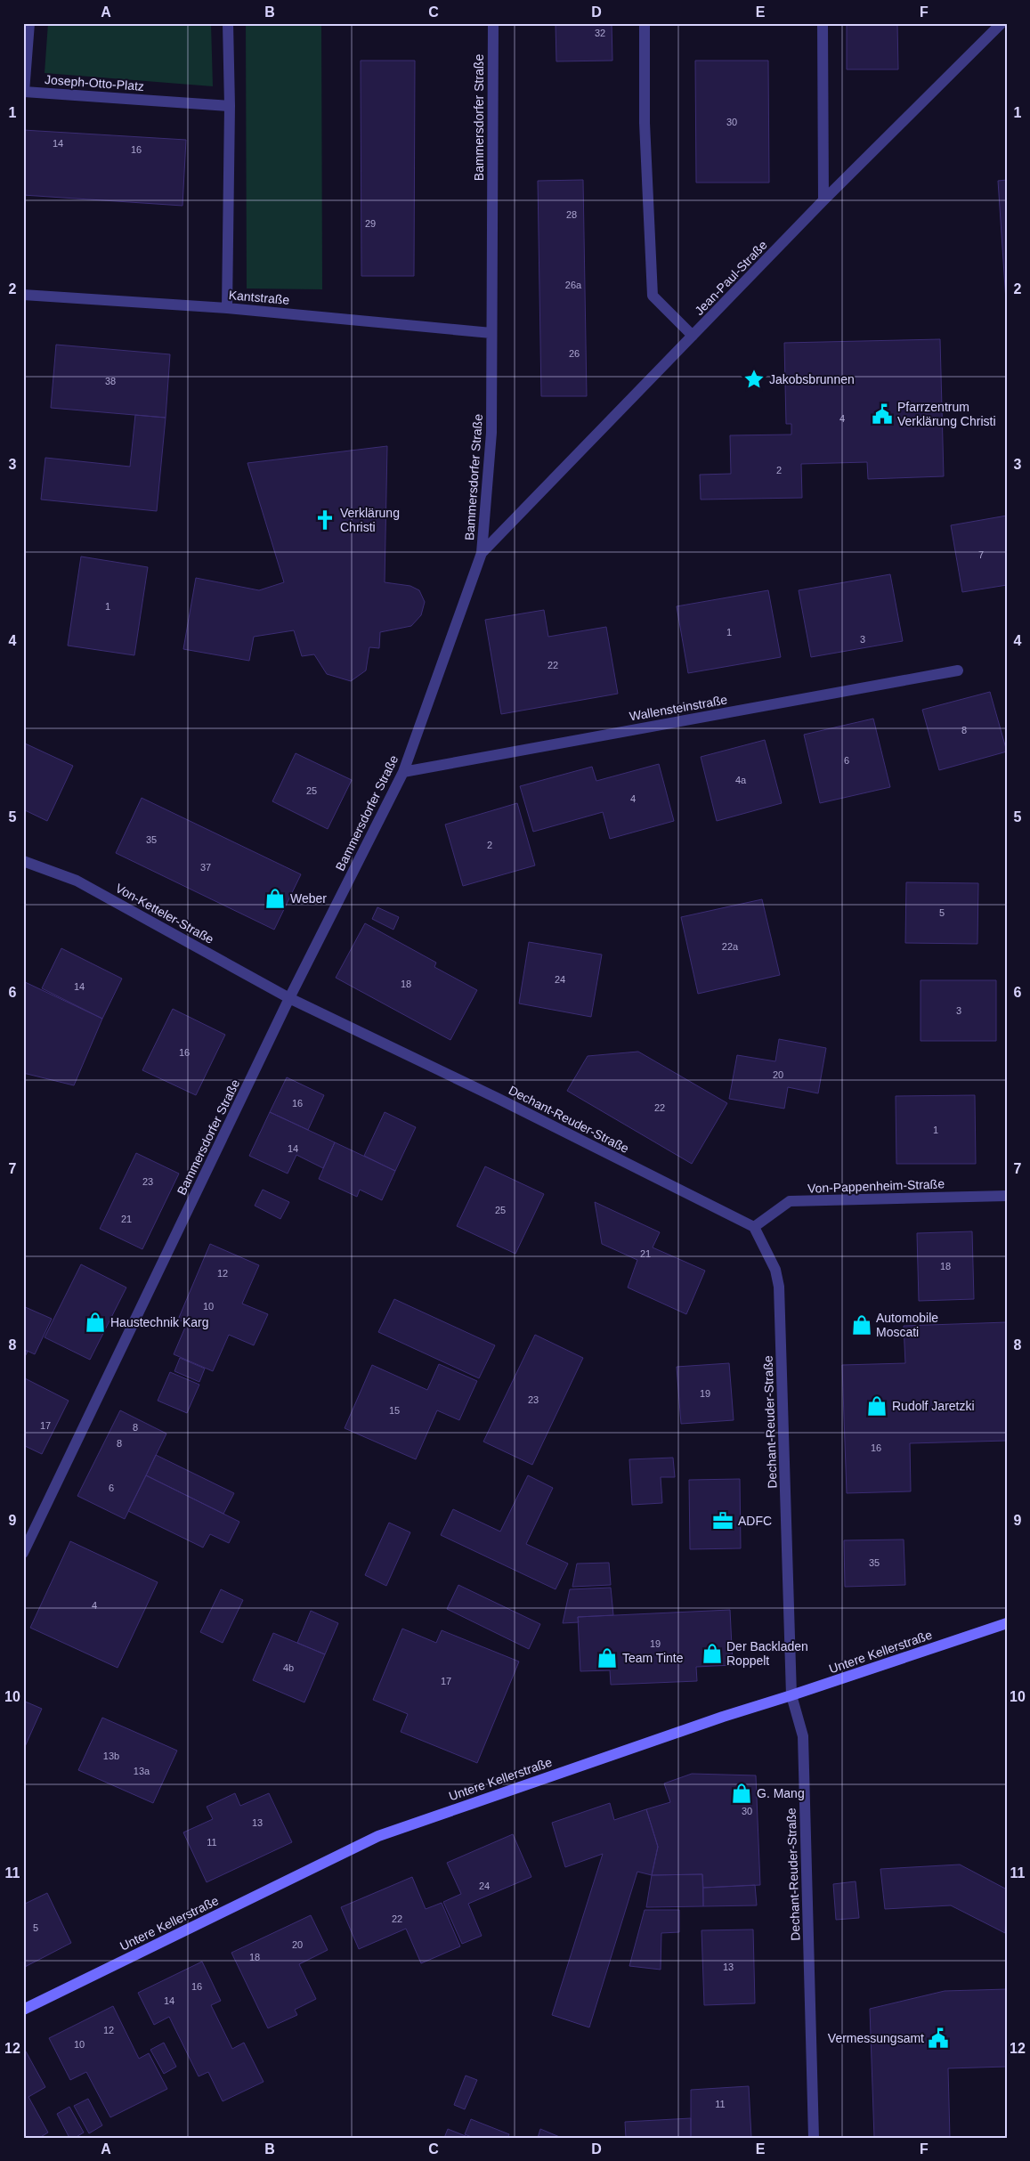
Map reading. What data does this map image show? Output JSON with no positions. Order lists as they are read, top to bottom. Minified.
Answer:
{"streets":{"street":["Joseph-Otto-Platz","Bammersdorfer Straße","Jean-Paul-Straße","Kantstraße","Wallensteinstraße","Von-Ketteler-Straße","Dechant-Reuder-Straße","Von-Pappenheim-Straße","Untere Kellerstraße"]},"crossings":[["Bammersdorfer Straße","Jean-Paul-Straße"],["Bammersdorfer Straße","Kantstraße"],["Bammersdorfer Straße","Wallensteinstraße"],["Bammersdorfer Straße","Von-Ketteler-Straße"],["Bammersdorfer Straße","Dechant-Reuder-Straße"],["Von-Ketteler-Straße","Dechant-Reuder-Straße"],["Dechant-Reuder-Straße","Von-Pappenheim-Straße"],["Dechant-Reuder-Straße","Untere Kellerstraße"]],"places":{"place":["Jakobsbrunnen"],"public building":["Pfarrzentrum Verklärung Christi","Vermessungsamt"],"church":["Verklärung Christi"],"shop":["Weber","Haustechnik Karg","Automobile Moscati","Rudolf Jaretzki","Der Backladen Roppelt","Team Tinte","G. Mang"],"office":["ADFC"]},"house_numbers":["32","30","14","16","28","29","26a","26","38","4","2","7","1","1","3","22","8","6","4a","25","4","35","2","37","5","22a","24","18","14","3","16","20","16","22","1","14","23","25","21","21","18","12","10","19","23","15","17","8","8","16","6","35","4","19","4b","17","13b","13a","30","13","11","24","22","5","20","18","13","16","14","12","10","11"],"grid":{"columns":["A","B","C","D","E","F"],"rows":["1","2","3","4","5","6","7","8","9","10","11","12"]}}
